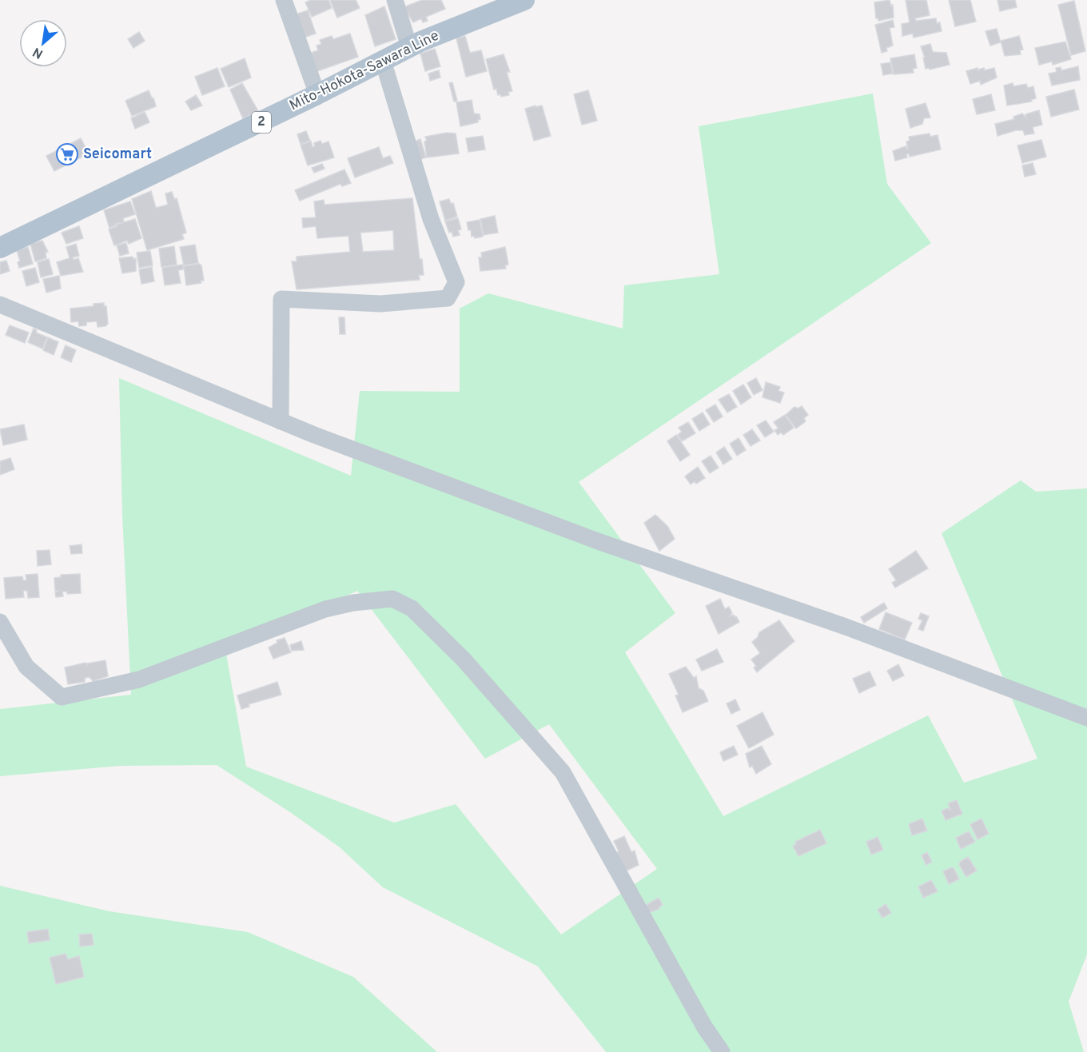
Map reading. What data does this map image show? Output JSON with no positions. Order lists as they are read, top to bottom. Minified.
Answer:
{"streets":{"main road":["Mito-Hokota-Sawara Line","2"]},"places":{"supermarket":["Seicomart"]},"north":"bottom left"}
